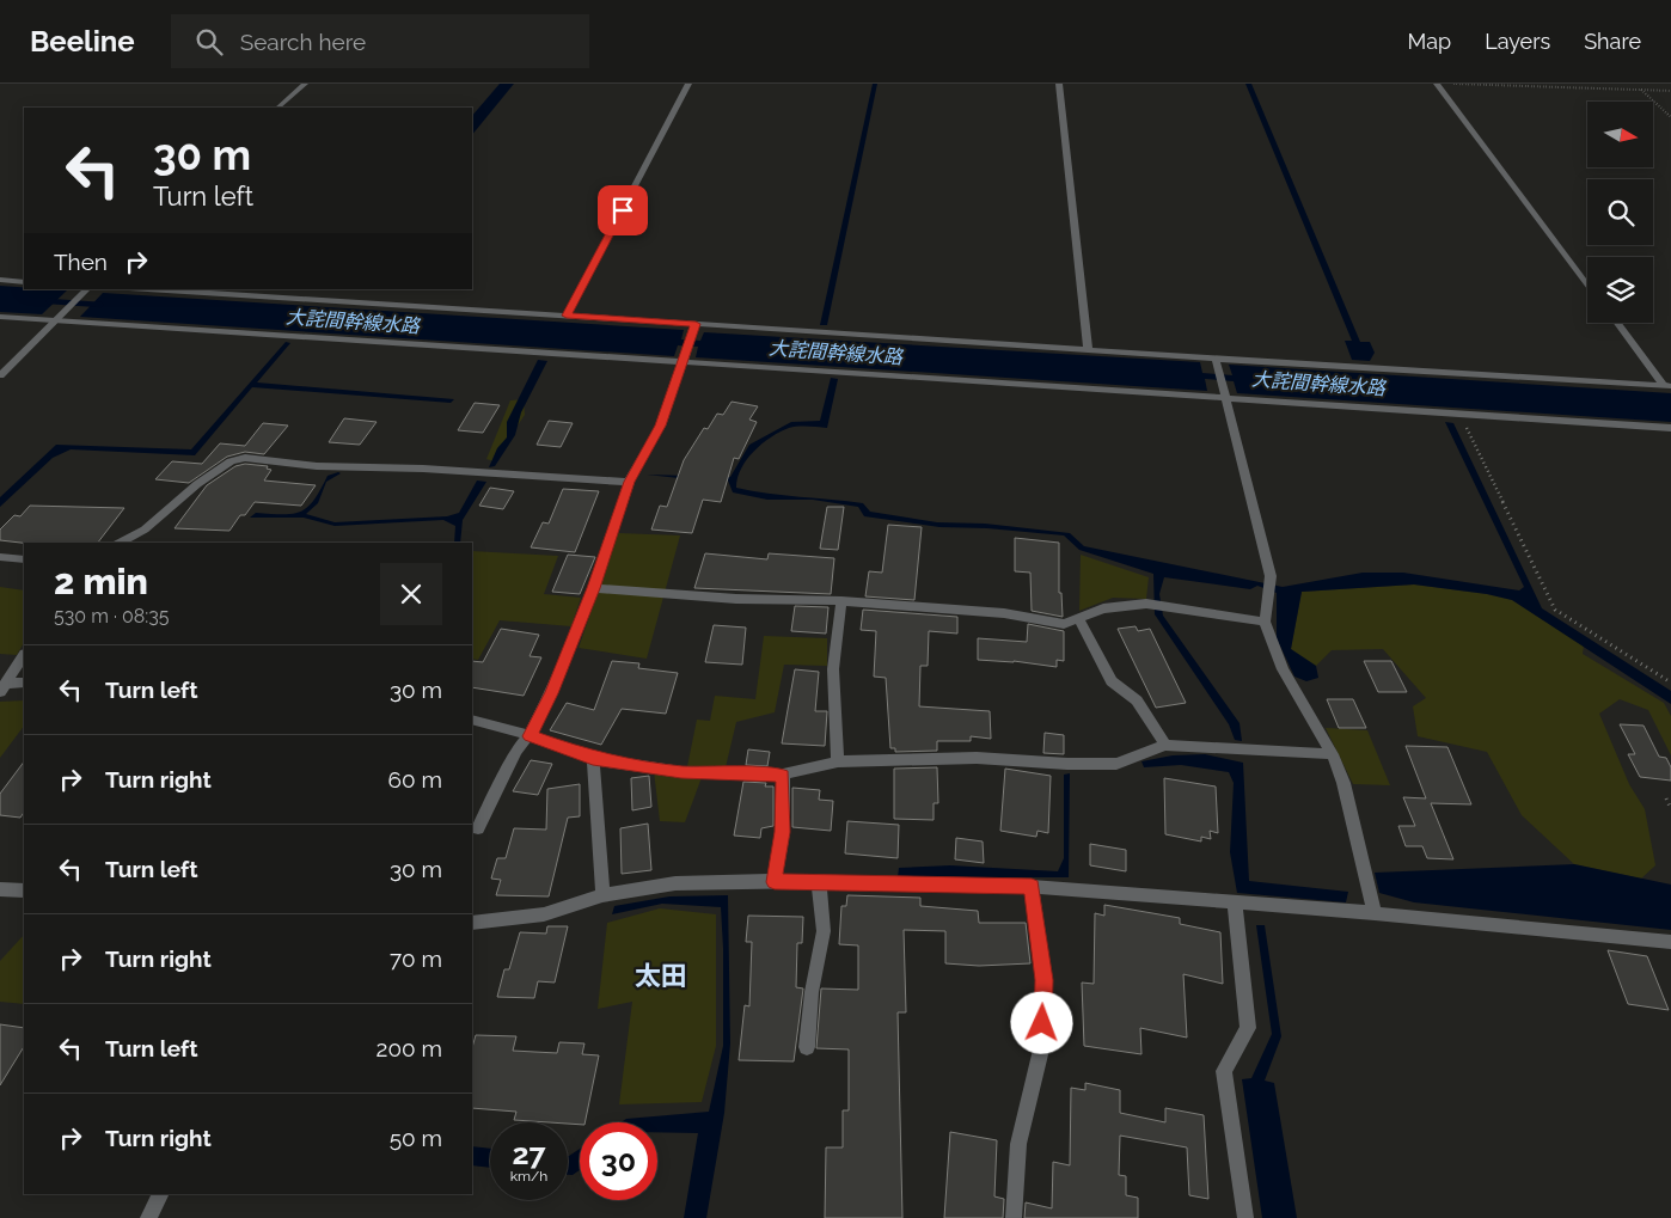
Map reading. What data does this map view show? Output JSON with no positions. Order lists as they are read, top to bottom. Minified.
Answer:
{"districts":["太田"],"water":["大詫間幹線水路"],"north":"right","page":{"header":"Beeline","search":"Search here","nav":["Map","Layers","Share"],"turn":["30 m","Turn left"],"then":"Then","heading":["2 min","530 m · 08:35"],"list":[{"name":"Turn left","value":"30 m"},{"name":"Turn right","value":"60 m"},{"name":"Turn left","value":"30 m"},{"name":"Turn right","value":"70 m"},{"name":"Turn left","value":"200 m"},{"name":"Turn right","value":"50 m"}],"speed":"27 km/h","limit":"30"}}
